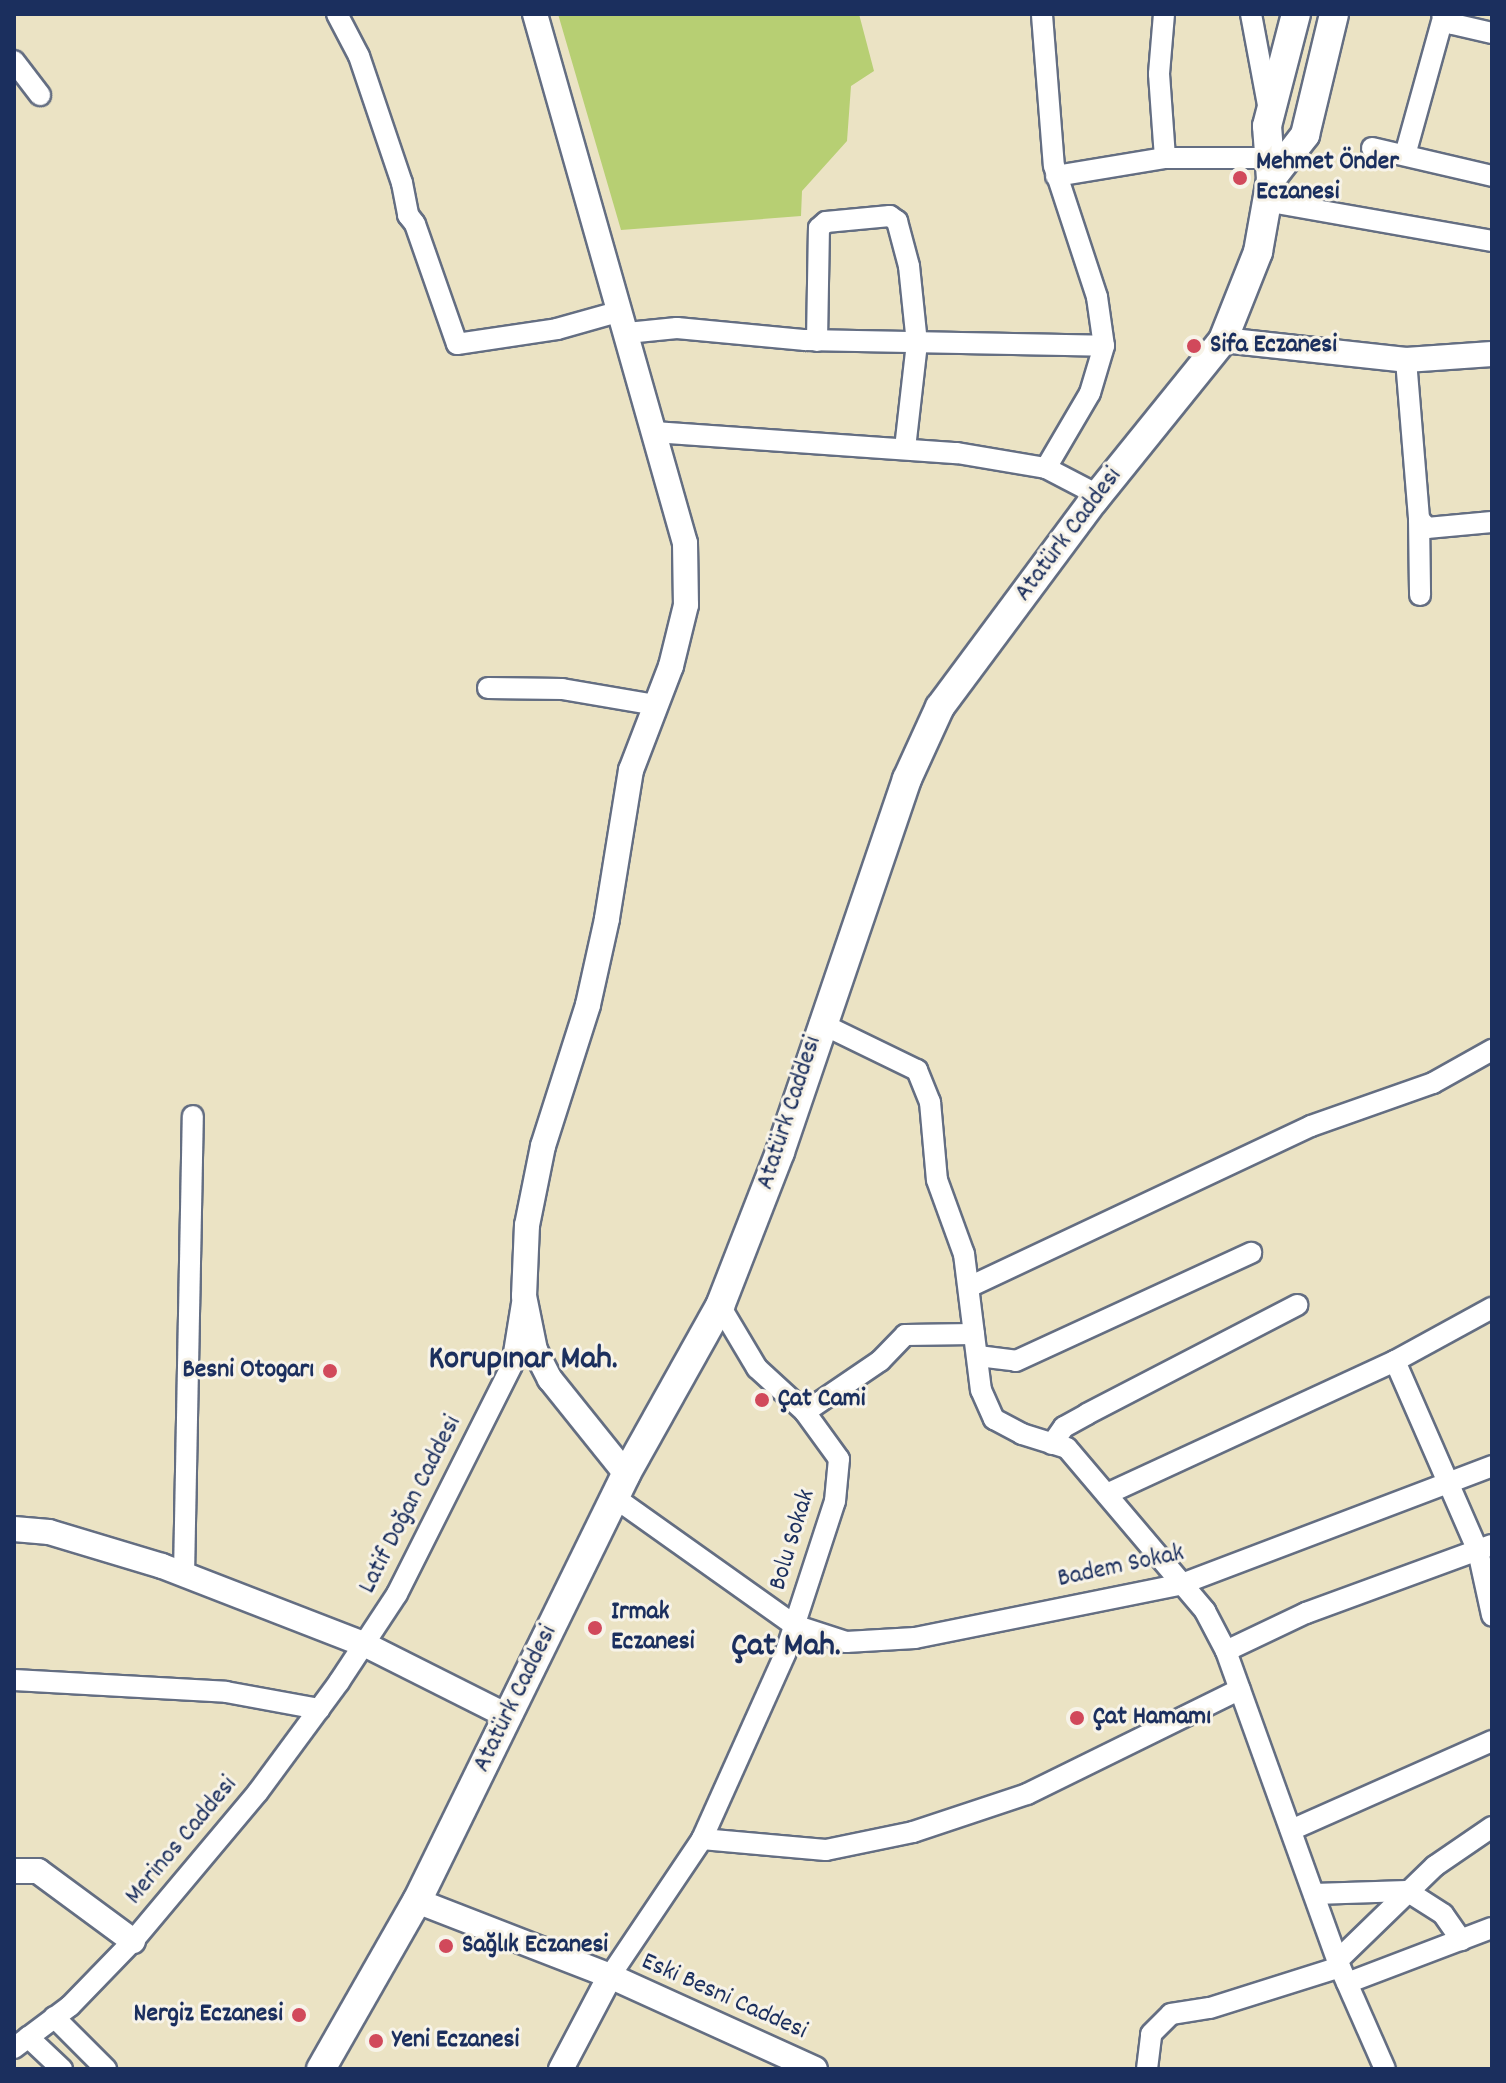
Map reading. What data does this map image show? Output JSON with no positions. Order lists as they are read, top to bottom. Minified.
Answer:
{"streets":{"main road":["Atatürk Caddesi"],"street":["Latif Doğan Caddesi","Bolu Sokak","Badem Sokak","Merinos Caddesi","Eski Besni Caddesi"]},"crossings":[["Atatürk Caddesi","Bolu Sokak"],["Atatürk Caddesi","Badem Sokak"],["Atatürk Caddesi","Eski Besni Caddesi"],["Latif Doğan Caddesi","Merinos Caddesi"],["Bolu Sokak","Badem Sokak"],["Bolu Sokak","Eski Besni Caddesi"]],"districts":["Korupınar Mah.","Çat Mah."],"places":["Mehmet Önder Eczanesi","Sifa Eczanesi","Besni Otogarı","Çat Cami","Irmak Eczanesi","Çat Hamamı","Sağlık Eczanesi","Nergiz Eczanesi","Yeni Eczanesi"]}
